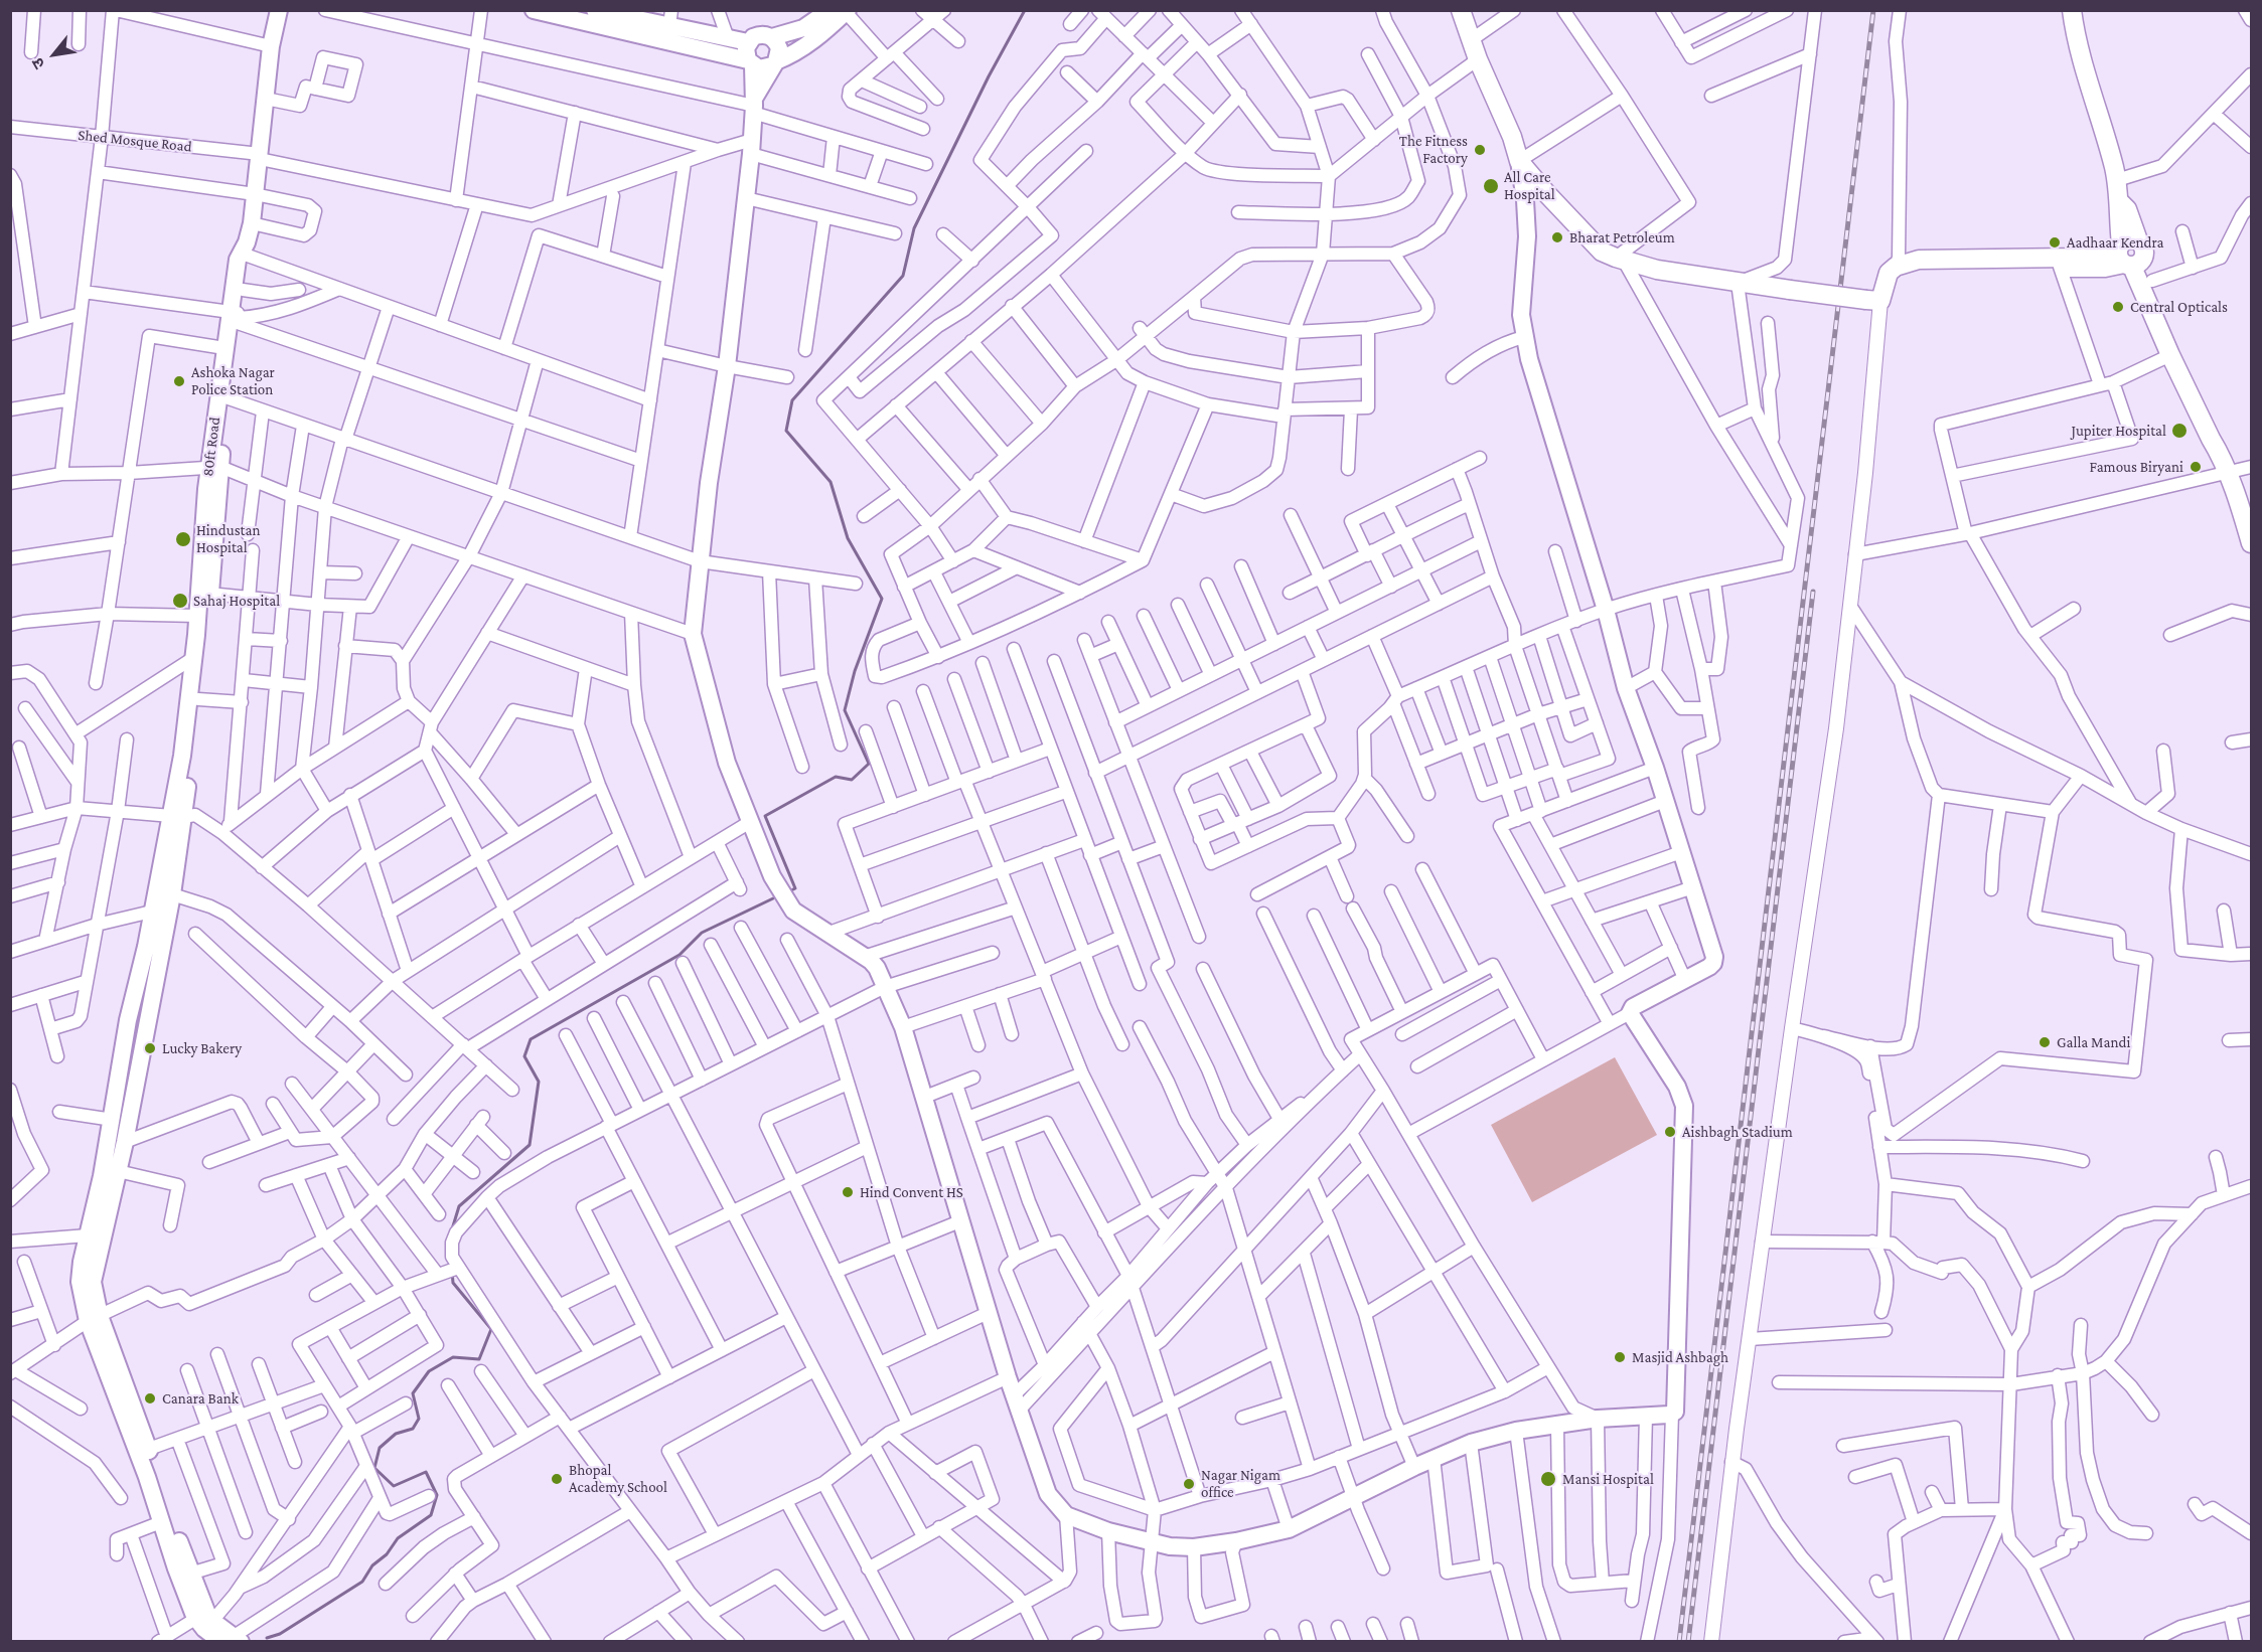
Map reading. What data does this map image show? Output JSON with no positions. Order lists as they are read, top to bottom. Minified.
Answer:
{"streets":{"main road":["80ft Road"],"street":["Shed Mosque Road"]},"crossings":[["Shed Mosque Road","80ft Road"]],"places":["The Fitness Factory","All Care Hospital","Bharat Petroleum","Aadhaar Kendra","Central Opticals","Ashoka Nagar Police Station","Jupiter Hospital","Famous Biryani","Hindustan Hospital","Sahaj Hospital","Galla Mandi","Lucky Bakery","Aishbagh Stadium","Hind Convent HS","Masjid Ashbagh","Canara Bank","Bhopal Academy School","Mansi Hospital","Nagar Nigam office"],"north":"bottom left"}
